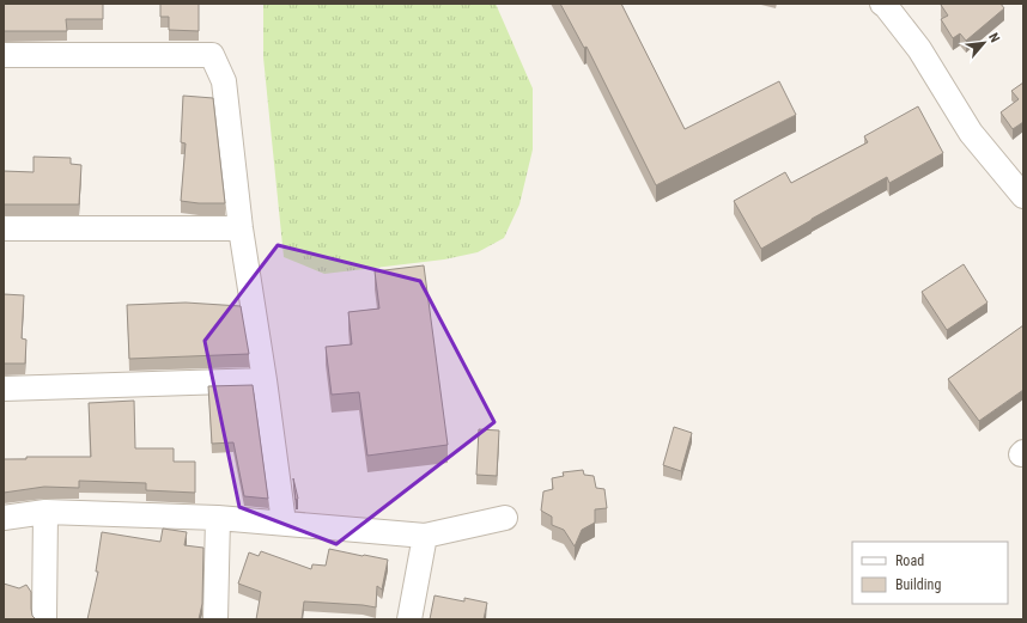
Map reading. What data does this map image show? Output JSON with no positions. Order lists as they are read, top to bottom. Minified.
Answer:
{"legend":["Road","Building"],"north":"top right"}
